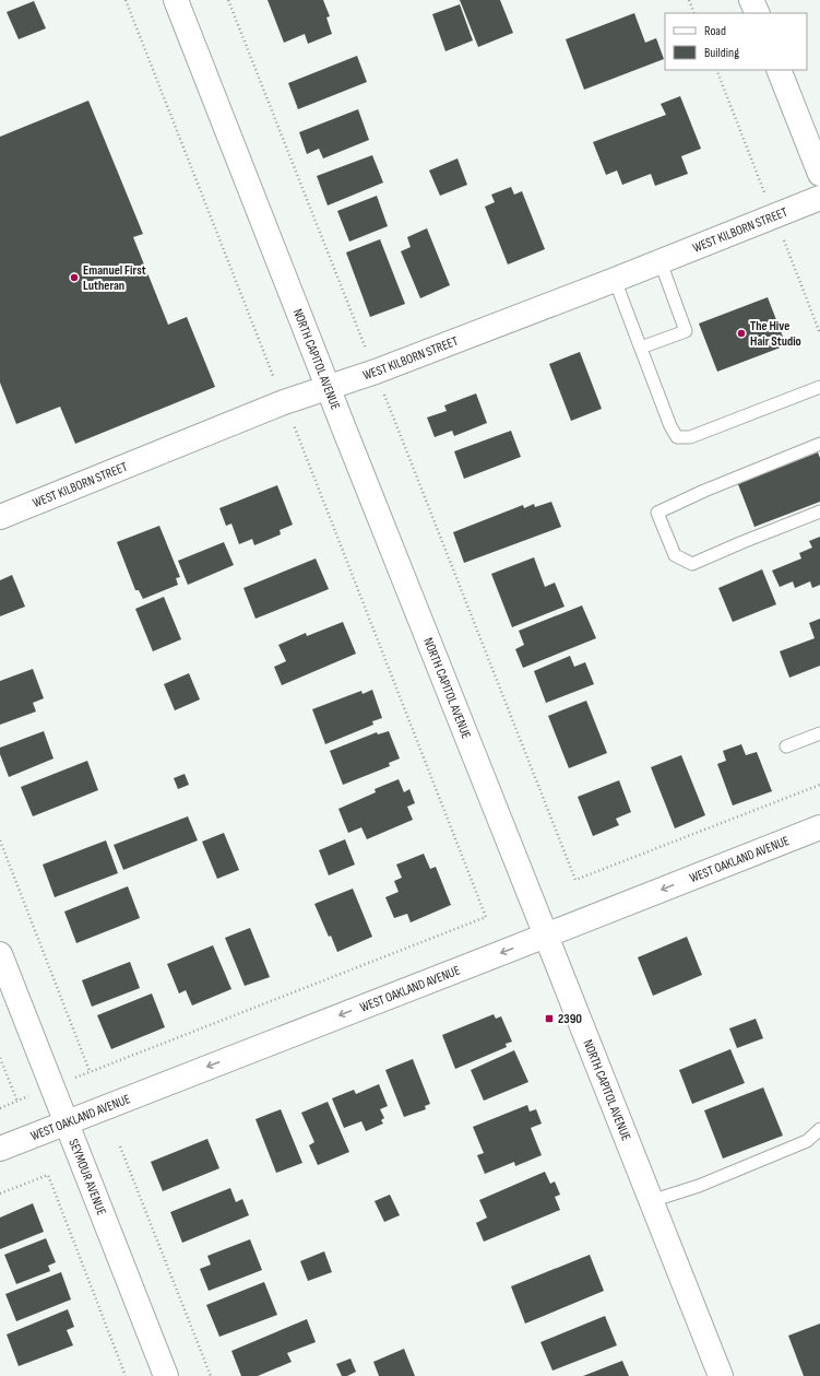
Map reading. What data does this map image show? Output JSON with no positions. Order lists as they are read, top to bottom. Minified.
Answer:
{"streets":{"street":["WEST KILBORN STREET","NORTH CAPITOL AVENUE","WEST OAKLAND AVENUE","SEYMOUR AVENUE"]},"crossings":[["WEST KILBORN STREET","NORTH CAPITOL AVENUE"],["NORTH CAPITOL AVENUE","WEST OAKLAND AVENUE"],["WEST OAKLAND AVENUE","SEYMOUR AVENUE"]],"one_way":["WEST OAKLAND AVENUE"],"places":{"other":["Emanuel First Lutheran","The Hive Hair Studio"],"transit":["2390"]},"legend":["Road","Building"]}
